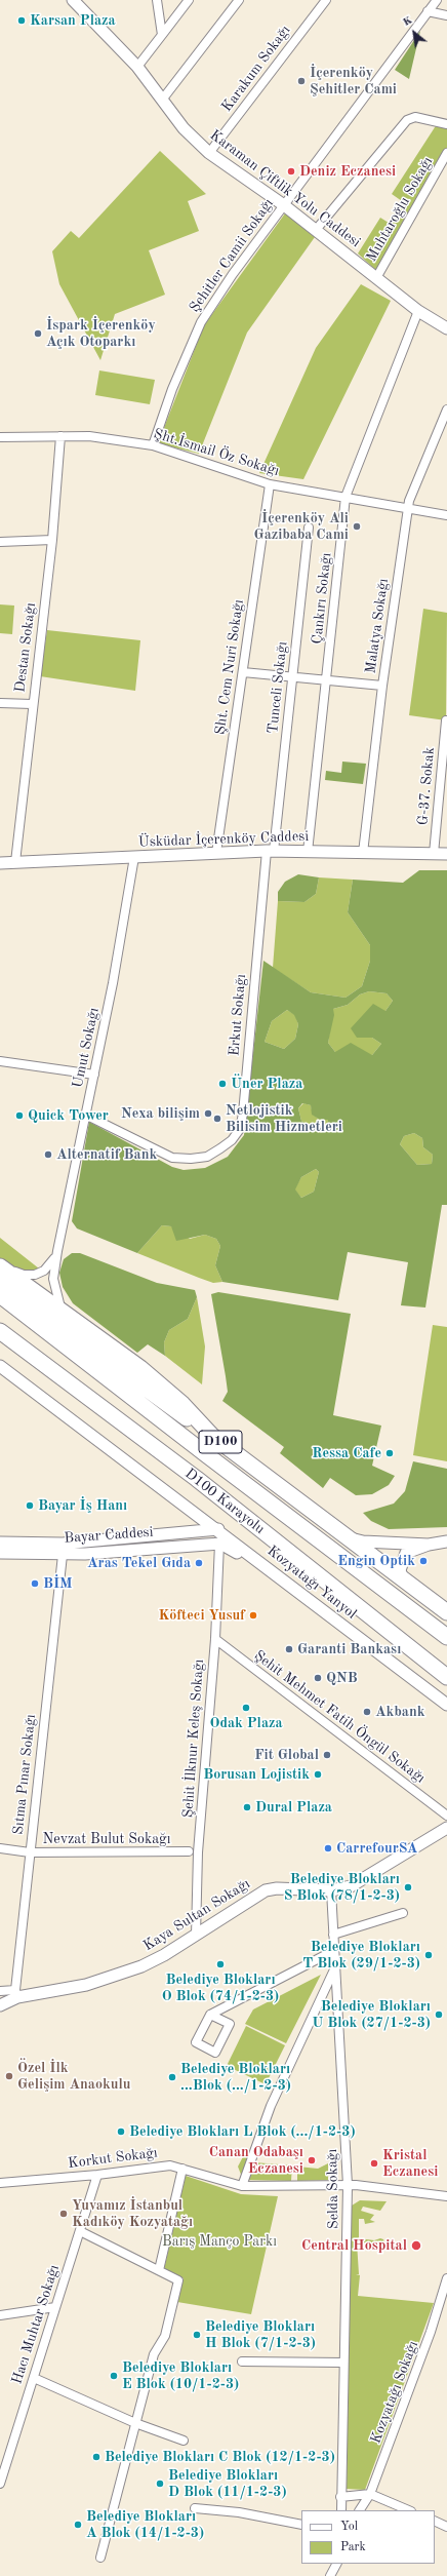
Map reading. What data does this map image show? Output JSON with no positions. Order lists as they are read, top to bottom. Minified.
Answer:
{"streets":{"highway":["D100","D100 Karayolu"],"main road":["Karaman Çiftlik Yolu Caddesi","Üsküdar İçerenköy Caddesi","Bayar Caddesi","Kozyatağı Yanyol","Kaya Sultan Sokağı"],"street":["Karakum Sokağı","Muhtaroğlu Sokağı","Şehitler Camii Sokağı","Şht.İsmail Öz Sokağı","Çankırı Sokağı","Malatya Sokağı","Destan Sokağı","Şht. Cem Nuri Sokağı","Tunceli Sokağı","G-37. Sokak","Erkut Sokağı","Umut Sokağı","Şehit Mehmet Fatih Öngül Sokağı","Şehit İlknur Keleş Sokağı","Sıtma Pınar Sokağı","Nevzat Bulut Sokağı","Korkut Sokağı","Selda Sokağı","Hacı Muhtar Sokağı","Kozyatağı Sokağı"]},"crossings":[["Karakum Sokağı","Karaman Çiftlik Yolu Caddesi"],["Karaman Çiftlik Yolu Caddesi","Muhtaroğlu Sokağı"],["Karaman Çiftlik Yolu Caddesi","Şehitler Camii Sokağı"],["Karaman Çiftlik Yolu Caddesi","Çankırı Sokağı"],["Şehitler Camii Sokağı","Şht.İsmail Öz Sokağı"],["Şht.İsmail Öz Sokağı","Çankırı Sokağı"],["Şht.İsmail Öz Sokağı","Malatya Sokağı"],["Şht.İsmail Öz Sokağı","Destan Sokağı"],["Şht.İsmail Öz Sokağı","Şht. Cem Nuri Sokağı"],["Çankırı Sokağı","Üsküdar İçerenköy Caddesi"],["Malatya Sokağı","Üsküdar İçerenköy Caddesi"],["Destan Sokağı","Üsküdar İçerenköy Caddesi"],["Şht. Cem Nuri Sokağı","Üsküdar İçerenköy Caddesi"],["Tunceli Sokağı","Üsküdar İçerenköy Caddesi"],["Tunceli Sokağı","Erkut Sokağı"],["G-37. Sokak","Üsküdar İçerenköy Caddesi"],["Üsküdar İçerenköy Caddesi","Erkut Sokağı"],["Üsküdar İçerenköy Caddesi","Umut Sokağı"],["Erkut Sokağı","Umut Sokağı"],["Umut Sokağı","D100"],["Bayar Caddesi","Kozyatağı Yanyol"],["Bayar Caddesi","Şehit İlknur Keleş Sokağı"],["Bayar Caddesi","Sıtma Pınar Sokağı"],["Şehit Mehmet Fatih Öngül Sokağı","Şehit İlknur Keleş Sokağı"],["Şehit İlknur Keleş Sokağı","Kaya Sultan Sokağı"],["Sıtma Pınar Sokağı","Nevzat Bulut Sokağı"],["Sıtma Pınar Sokağı","Kaya Sultan Sokağı"],["Kaya Sultan Sokağı","Selda Sokağı"],["Korkut Sokağı","Selda Sokağı"],["Korkut Sokağı","Hacı Muhtar Sokağı"]],"parks":["Barış Manço Parkı"],"places":["Karsan Plaza","İçerenköy Şehitler Cami","Deniz Eczanesi","İspark İçerenköy Açık Otoparkı","İçerenköy Ali Gazibaba Cami","Üner Plaza","Nexa bilişim","Quick Tower","Netlojistik Bilisim Hizmetleri","Alternatif Bank","Ressa Cafe","Bayar İş Hanı","Engin Optik","Aras Tekel Gıda","BİM","Köfteci Yusuf","Garanti Bankası","QNB","Odak Plaza","Akbank","Fit Global","Borusan Lojistik","Dural Plaza","CarrefourSA","Belediye Blokları S Blok (78/1-2-3)","Belediye Blokları T Blok (29/1-2-3)","Belediye Blokları O Blok (74/1-2-3)","Belediye Blokları U Blok (27/1-2-3)","Özel İlk Gelişim Anaokulu","Belediye Blokları ...Blok (.../1-2-3)","Belediye Blokları L Blok (.../1-2-3)","Canan Odabaşı Eczanesi","Kristal Eczanesi","Yuvamız İstanbul Kadıköy Kozyatağı","Central Hospital","Belediye Blokları H Blok (7/1-2-3)","Belediye Blokları E Blok (10/1-2-3)","Belediye Blokları C Blok (12/1-2-3)","Belediye Blokları D Blok (11/1-2-3)","Belediye Blokları A Blok (14/1-2-3)"],"legend":["Yol","Park"],"north":"top left"}
